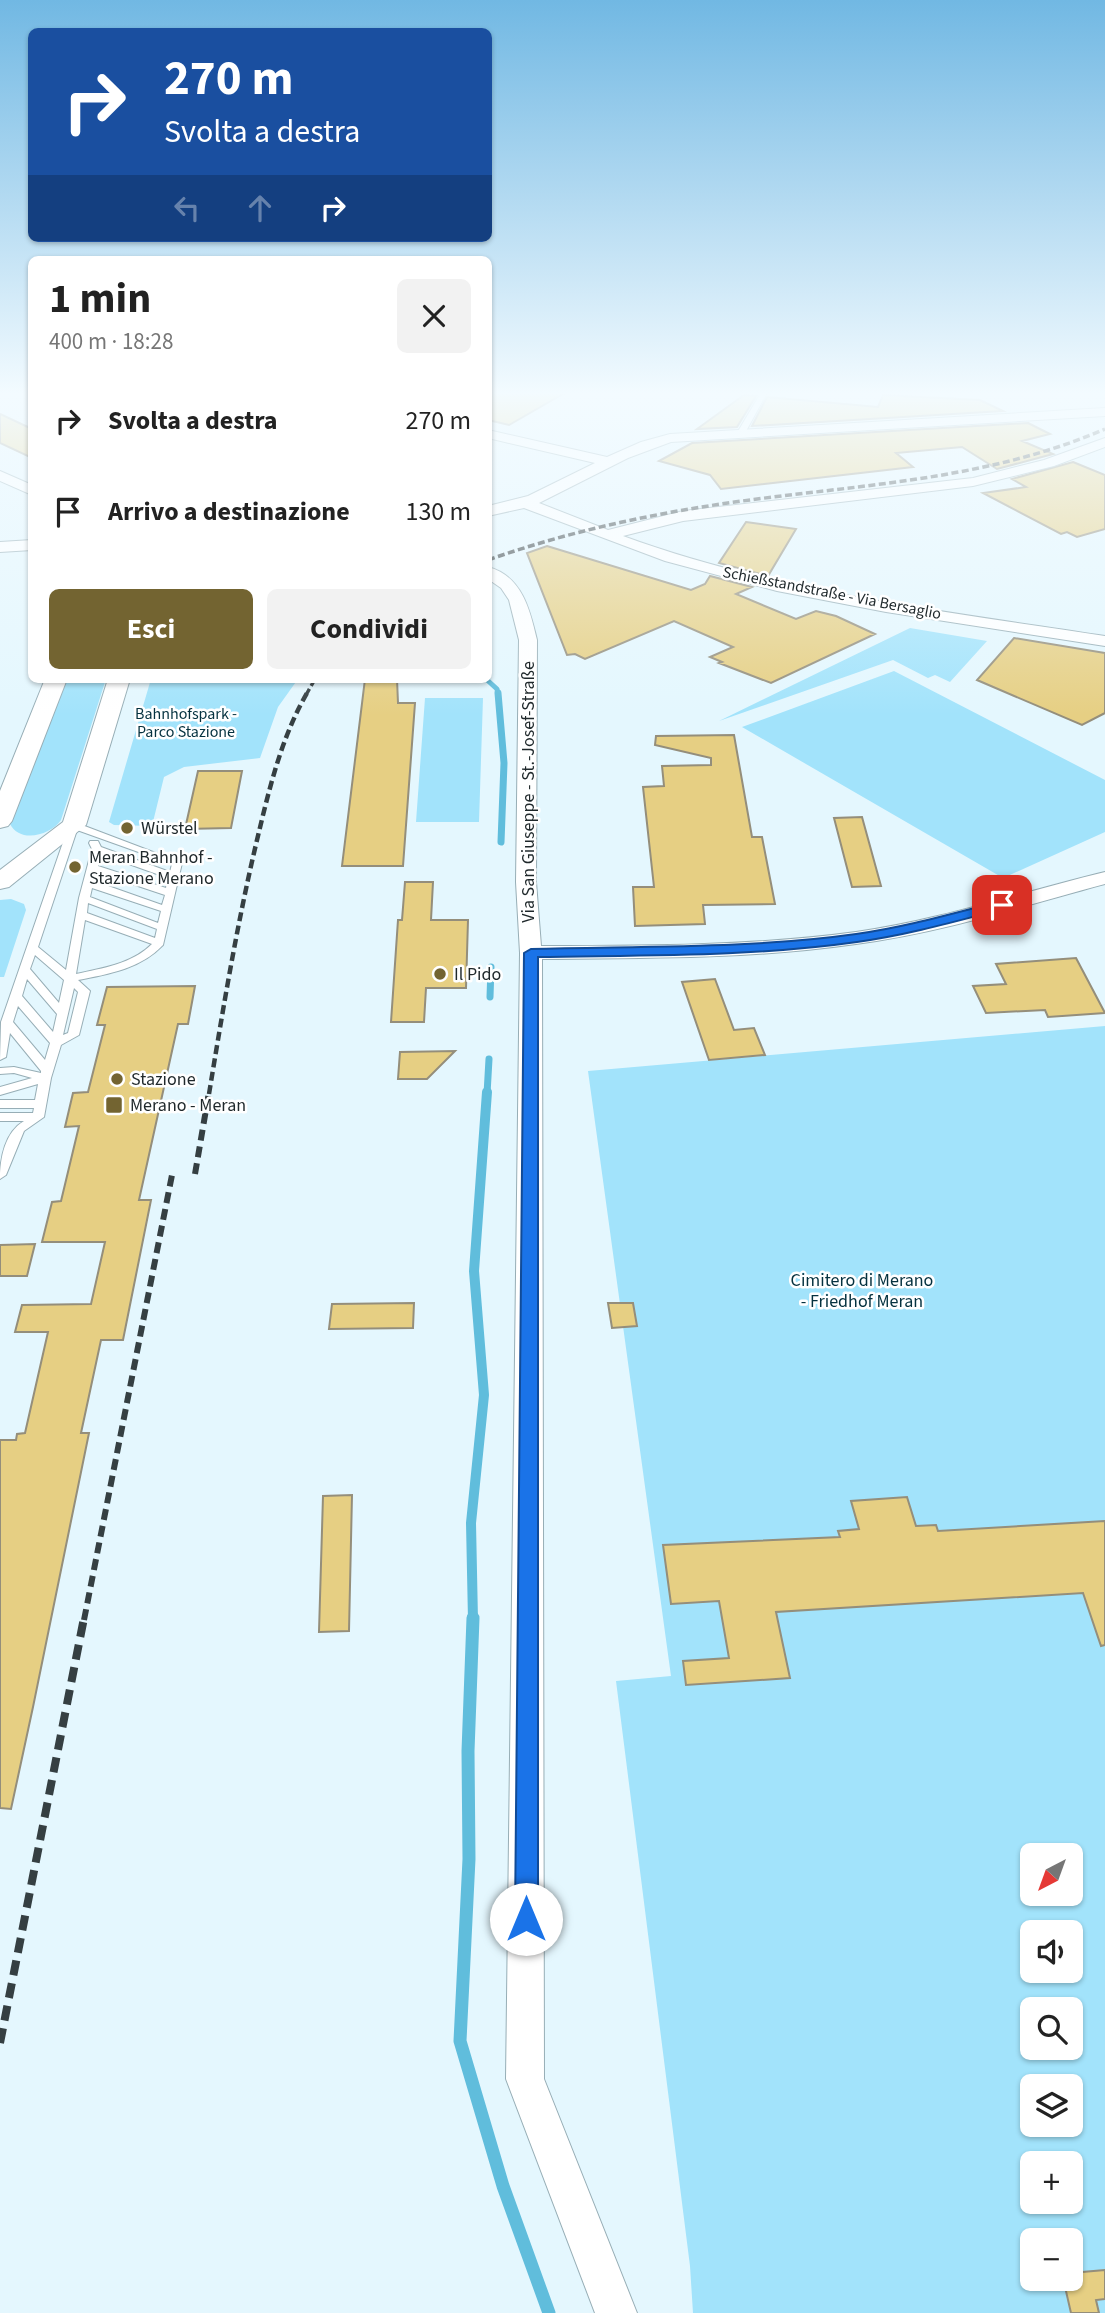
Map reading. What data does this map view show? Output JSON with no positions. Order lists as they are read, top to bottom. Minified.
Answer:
{"streets":{"street":["Schießstandstraße - Via Bersaglio","Via San Giuseppe - St.-Josef-Straße"]},"parks":["Bahnhofspark - Parco Stazione","Cimitero di Merano - Friedhof Meran"],"places":{"other":["Würstel","Meran Bahnhof - Stazione Merano","Il Pido","Stazione"],"transit":["Merano - Meran"]},"north":"bottom left","page":{"turn":["270 m","Svolta a destra"],"heading":["1 min","400 m · 18:28"],"list":[{"name":"Svolta a destra","value":"270 m"},{"name":"Arrivo a destinazione","value":"130 m"}],"buttons":["Esci","Condividi"],"map_buttons":["+","−"]}}
